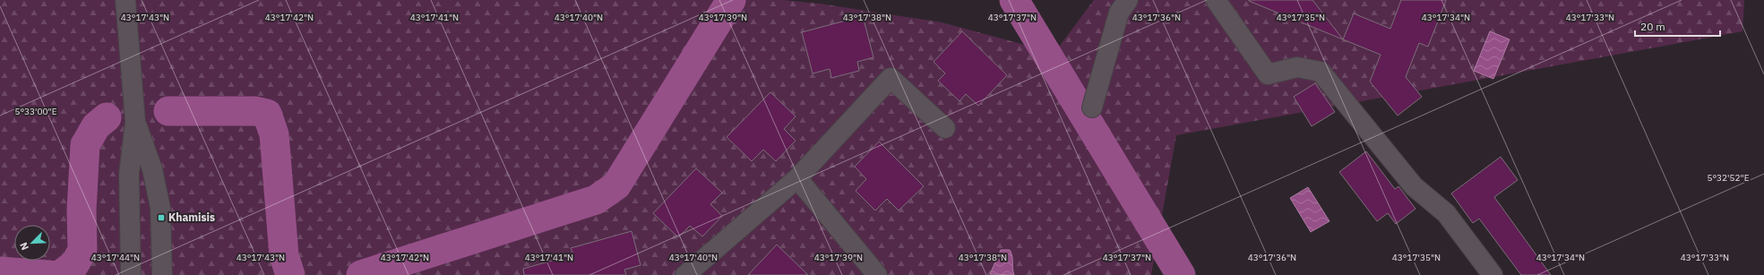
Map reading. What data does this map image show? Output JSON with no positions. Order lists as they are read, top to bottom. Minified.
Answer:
{"places":{"transit":["Khamisis"]},"scale_bar":"20 m","north":"bottom left","coordinates":["43°17'43\"N","43°17'42\"N","43°17'41\"N","43°17'40\"N","43°17'39\"N","43°17'38\"N","43°17'37\"N","43°17'36\"N","43°17'35\"N","43°17'34\"N","43°17'33\"N","5°33'00\"E","5°32'52\"E","43°17'44\"N"]}
